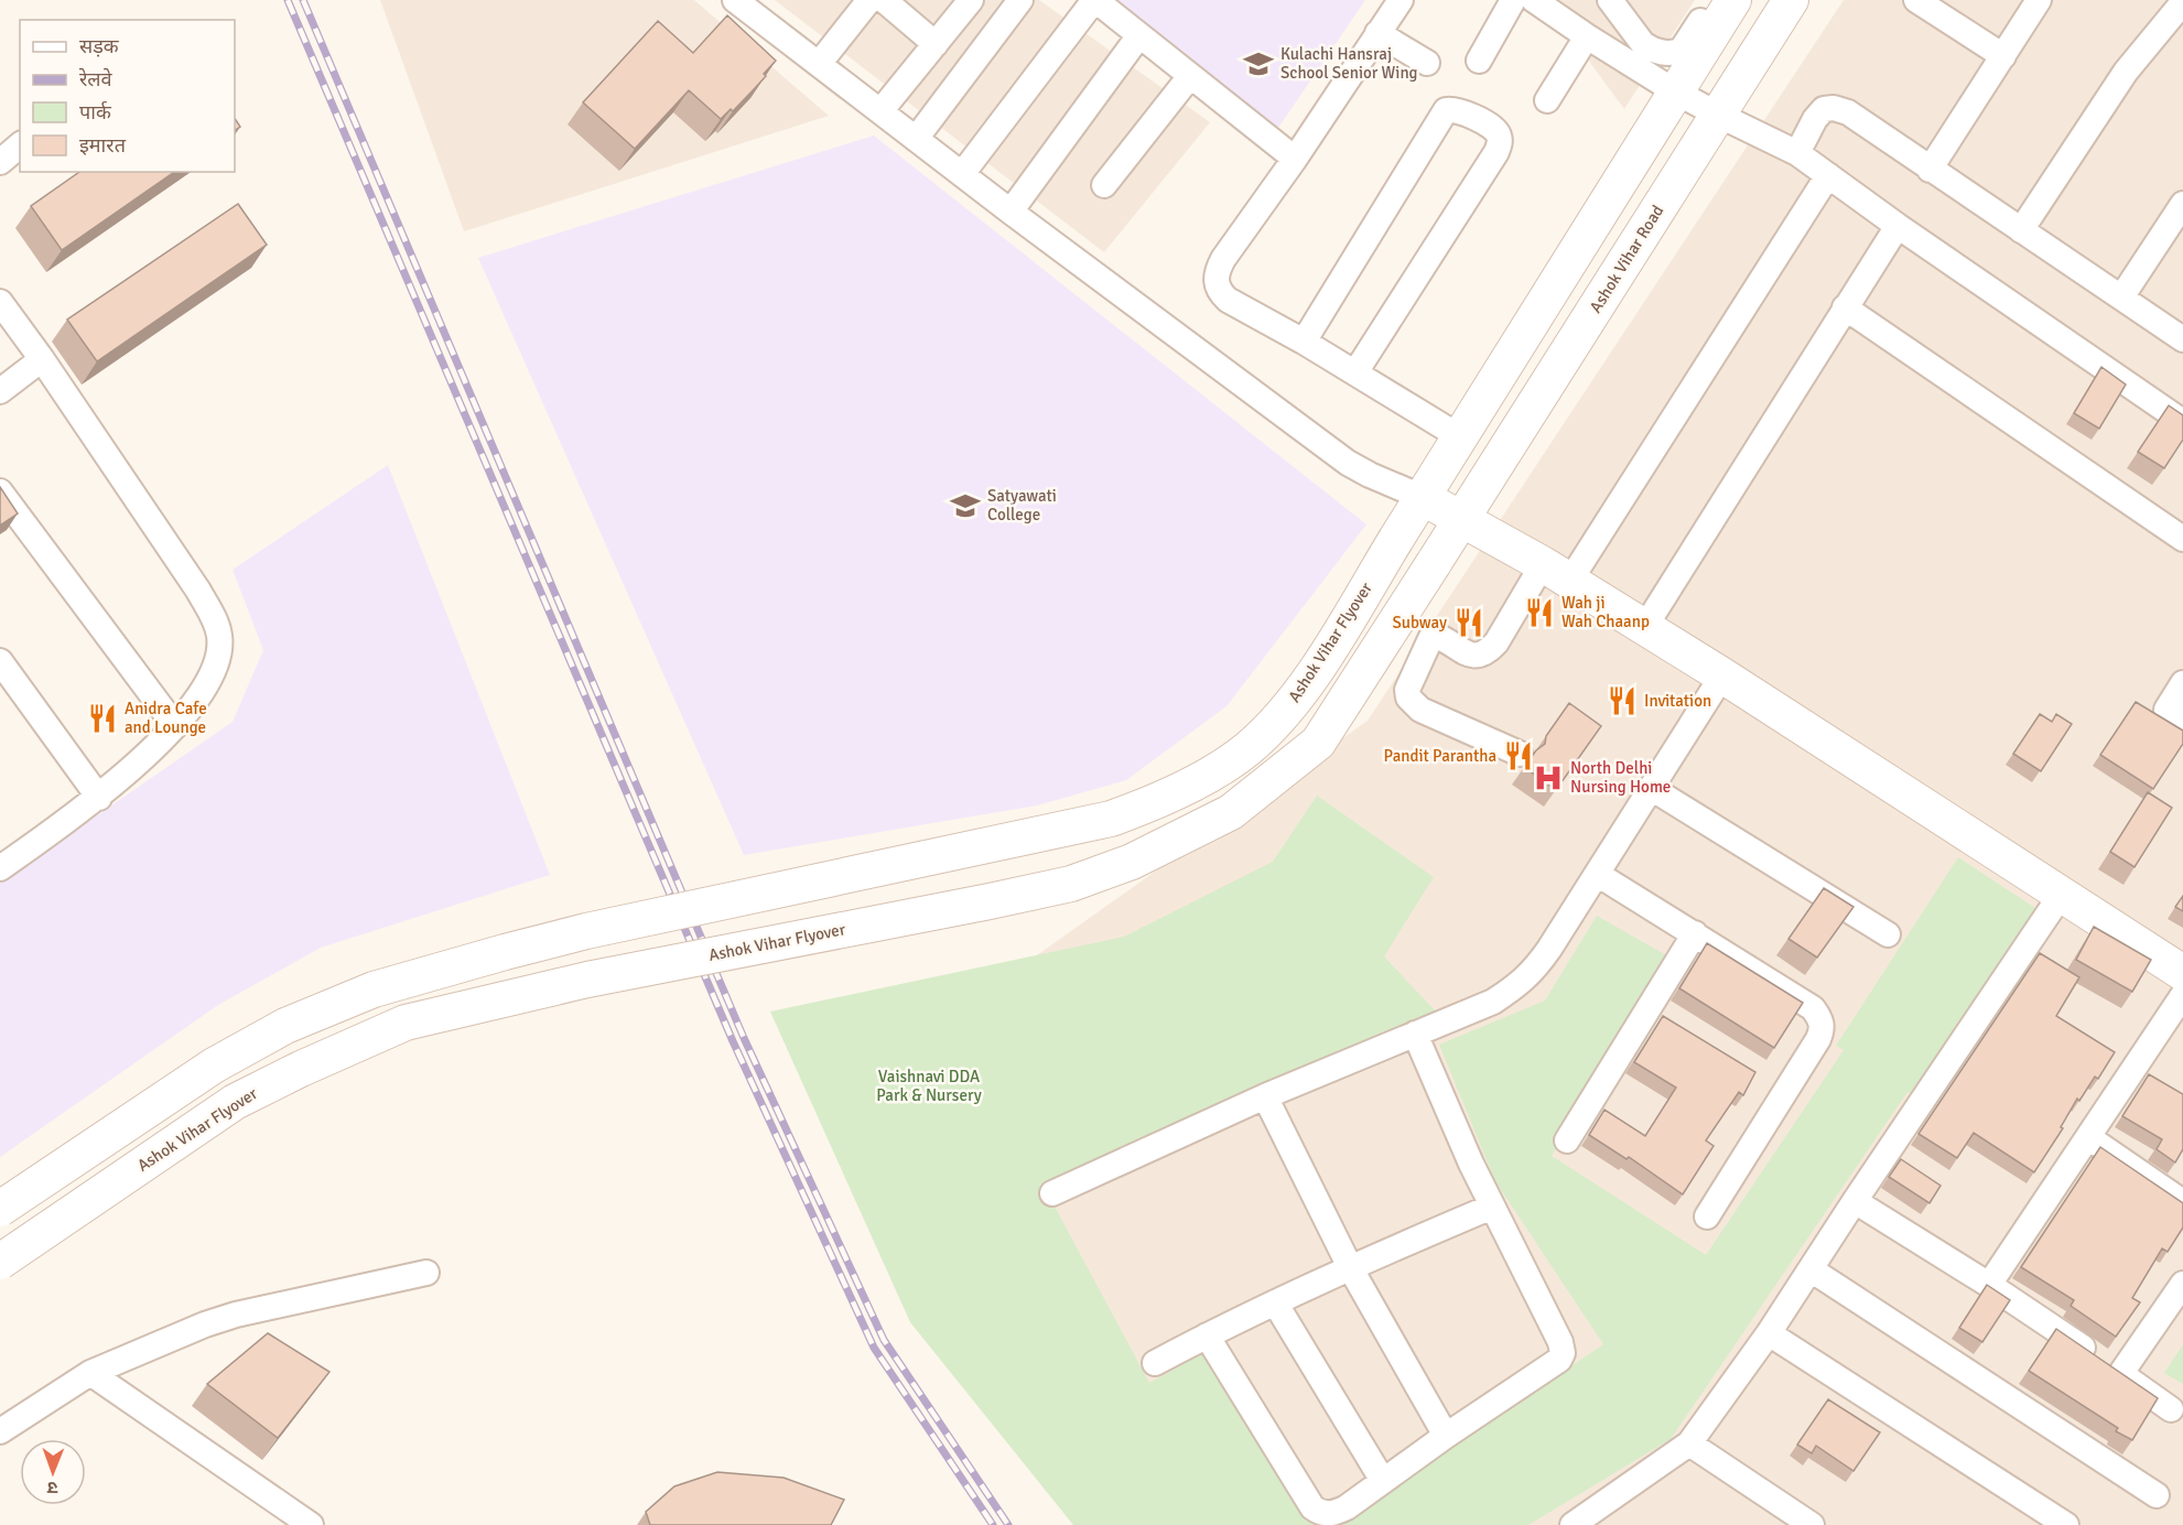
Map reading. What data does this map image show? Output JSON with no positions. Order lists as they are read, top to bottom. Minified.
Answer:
{"streets":{"main road":["Ashok Vihar Road","Ashok Vihar Flyover"]},"crossings":[["Ashok Vihar Road","Ashok Vihar Flyover"]],"parks":["Vaishnavi DDA Park & Nursery"],"places":{"school or university":["Kulachi Hansraj School Senior Wing","Satyawati College"],"restaurant":["Wah ji Wah Chaanp","Subway","Invitation","Anidra Cafe and Lounge","Pandit Parantha"],"hospital":["North Delhi Nursing Home"]},"legend":["सड़क","रेलवे","पार्क","इमारत"],"north":"bottom"}
